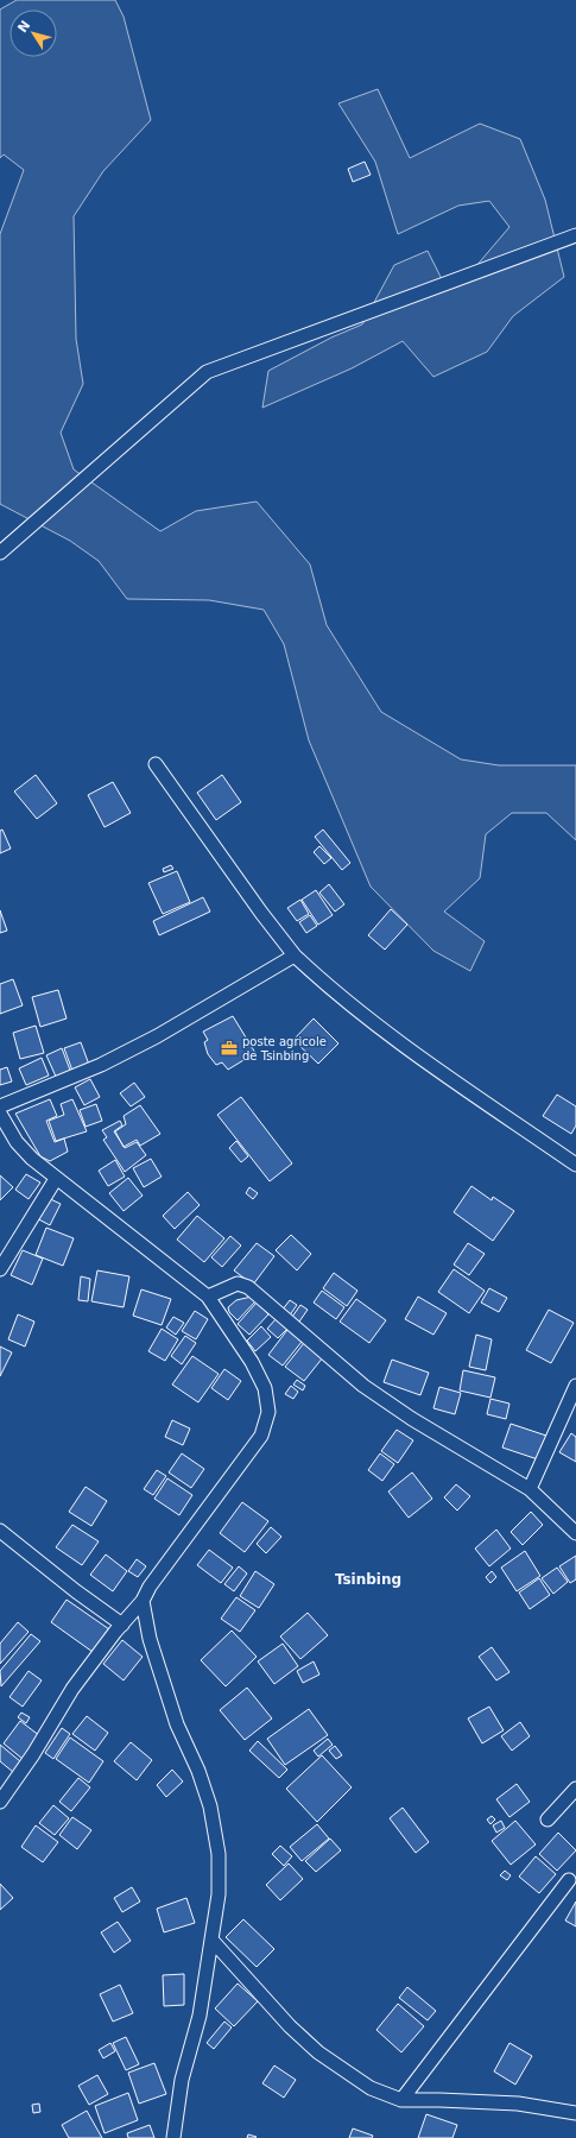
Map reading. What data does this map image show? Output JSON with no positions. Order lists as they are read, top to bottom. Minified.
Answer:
{"districts":["Tsinbing"],"places":{"office":["poste agricole de Tsinbing"]},"north":"top left"}
